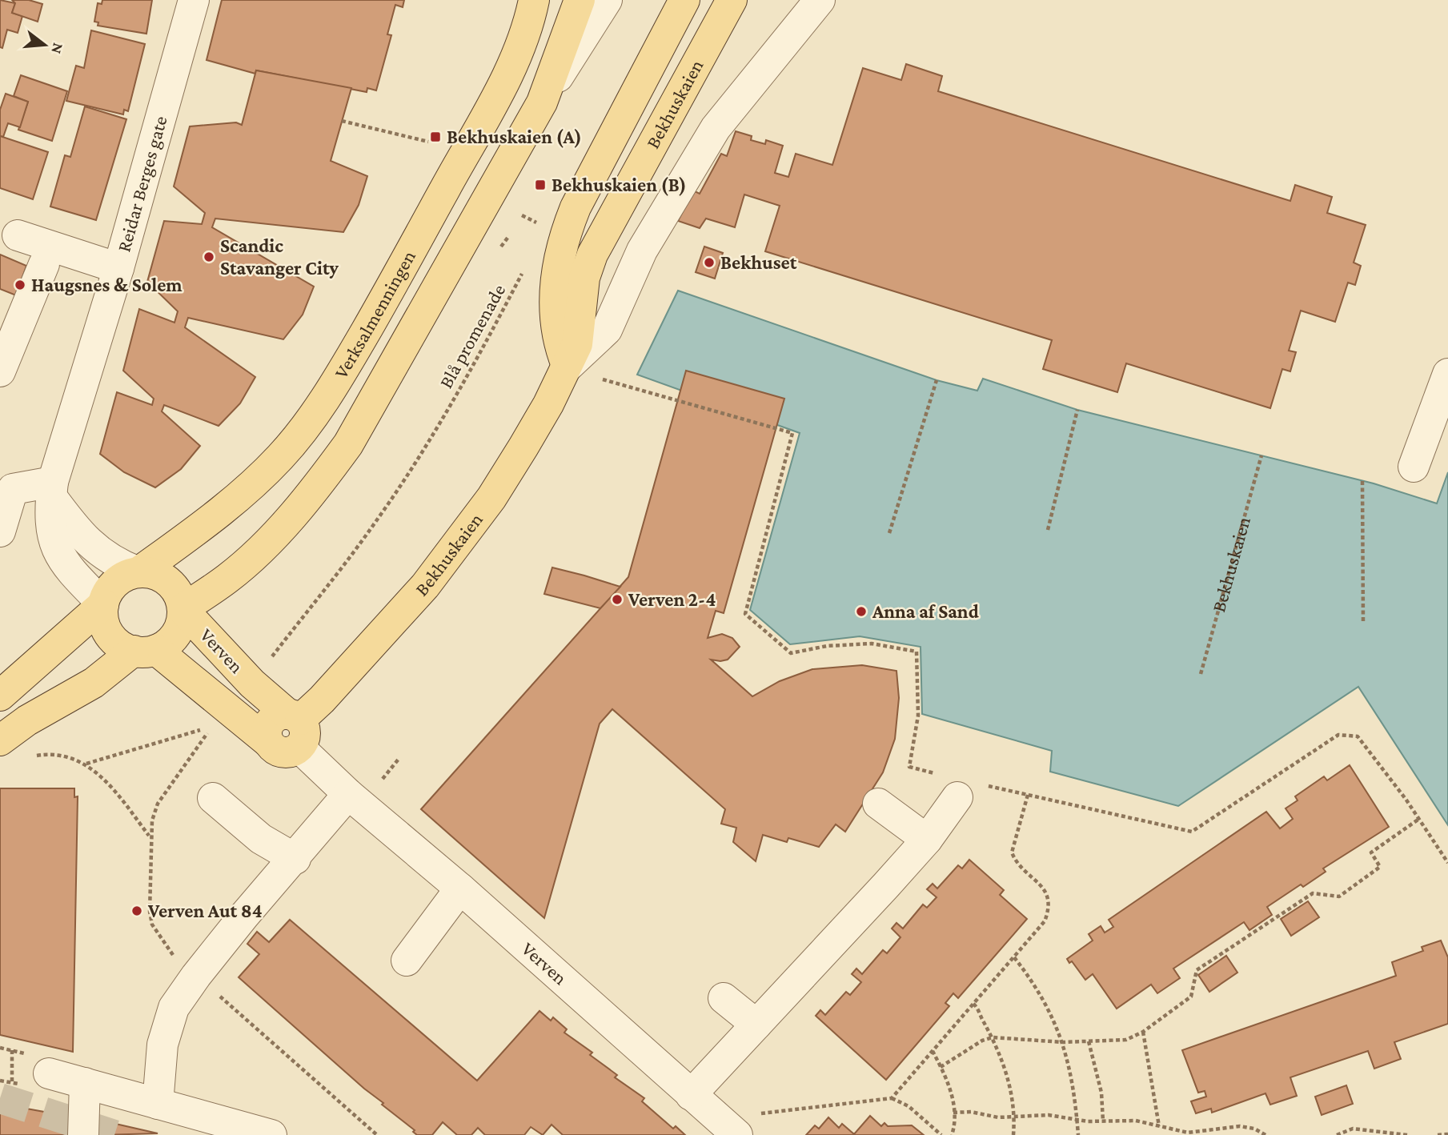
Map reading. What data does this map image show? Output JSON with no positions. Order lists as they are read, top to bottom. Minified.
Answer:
{"streets":{"main road":["Bekhuskaien","Verksalmenningen","Verven"],"street":["Reidar Berges gate"],"path":["Blå promenade"]},"crossings":[["Bekhuskaien","Verven"],["Reidar Berges gate","Verksalmenningen"],["Reidar Berges gate","Verven"],["Verksalmenningen","Verven"]],"places":{"transit":["Bekhuskaien (A)","Bekhuskaien (B)"],"other":["Scandic Stavanger City","Bekhuset","Haugsnes & Solem","Verven 2-4","Anna af Sand","Verven Aut 84"]},"north":"right"}
